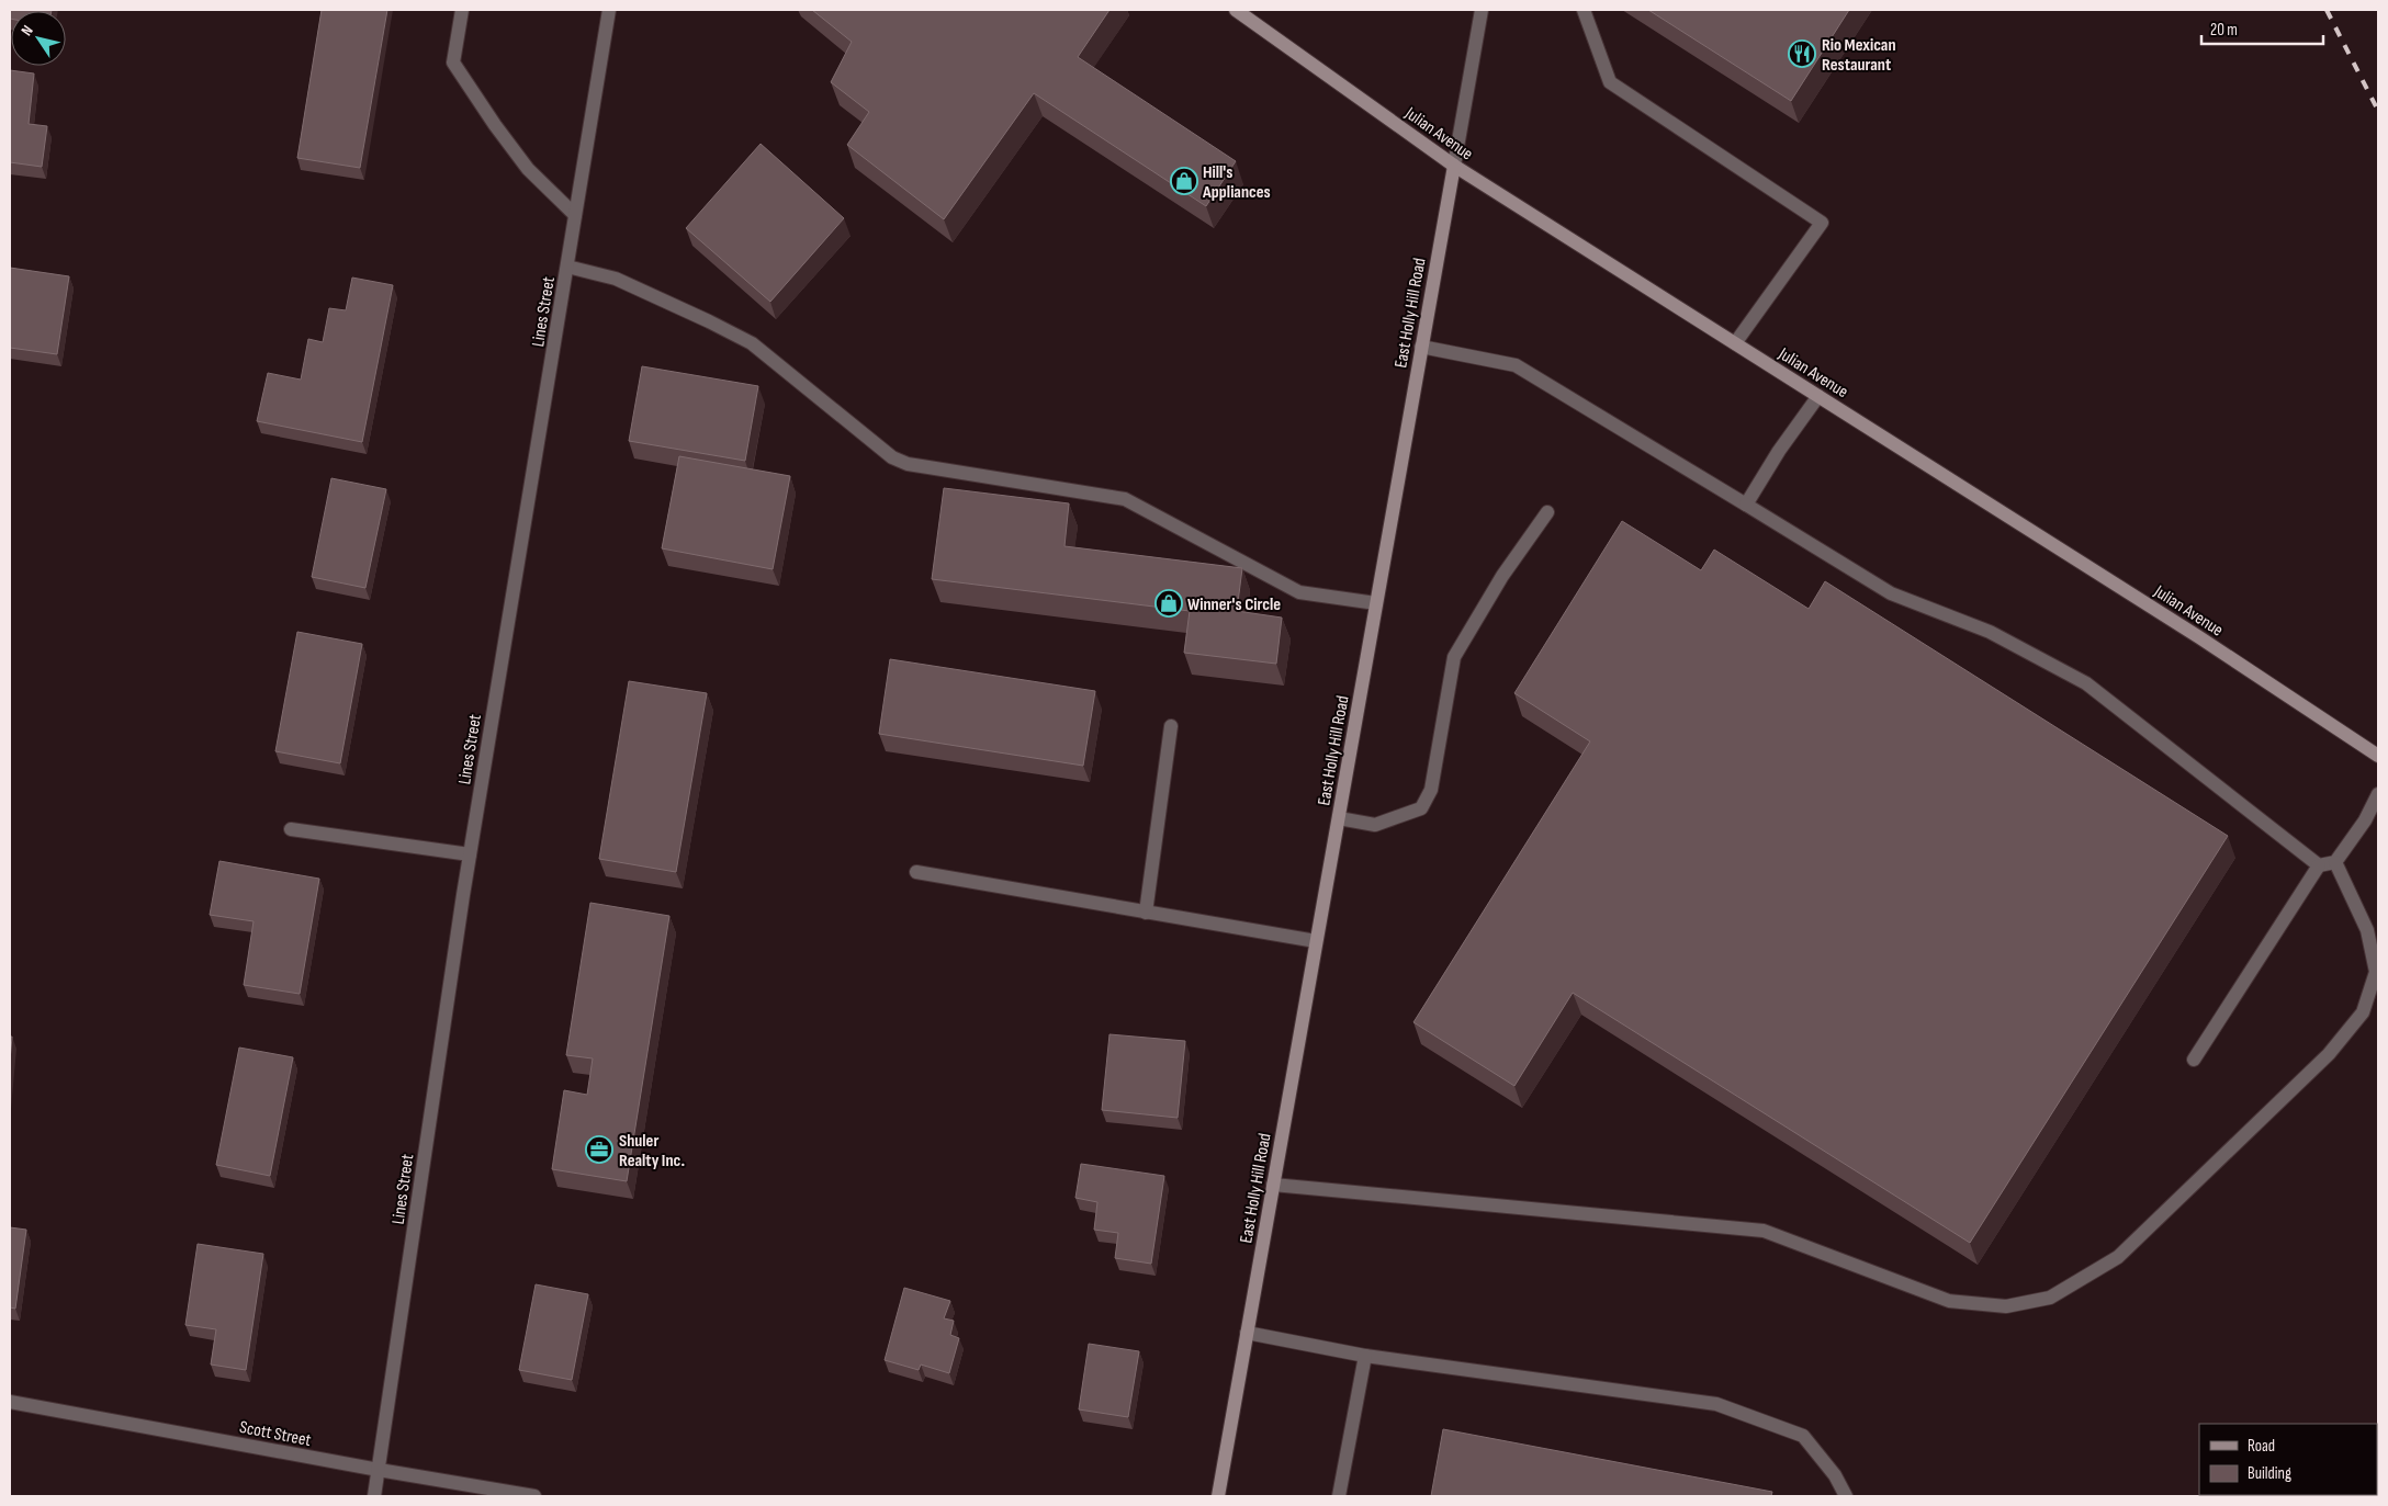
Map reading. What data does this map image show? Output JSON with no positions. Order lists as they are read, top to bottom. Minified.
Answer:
{"streets":{"street":["Julian Avenue","Lines Street","East Holly Hill Road","Scott Street"]},"crossings":[["Julian Avenue","East Holly Hill Road"],["Lines Street","Scott Street"]],"places":{"restaurant":["Rio Mexican Restaurant"],"shop":["Hill's Appliances","Winner's Circle"],"office":["Shuler Realty Inc."]},"legend":["Road","Building"],"scale_bar":"20 m","north":"top left"}
